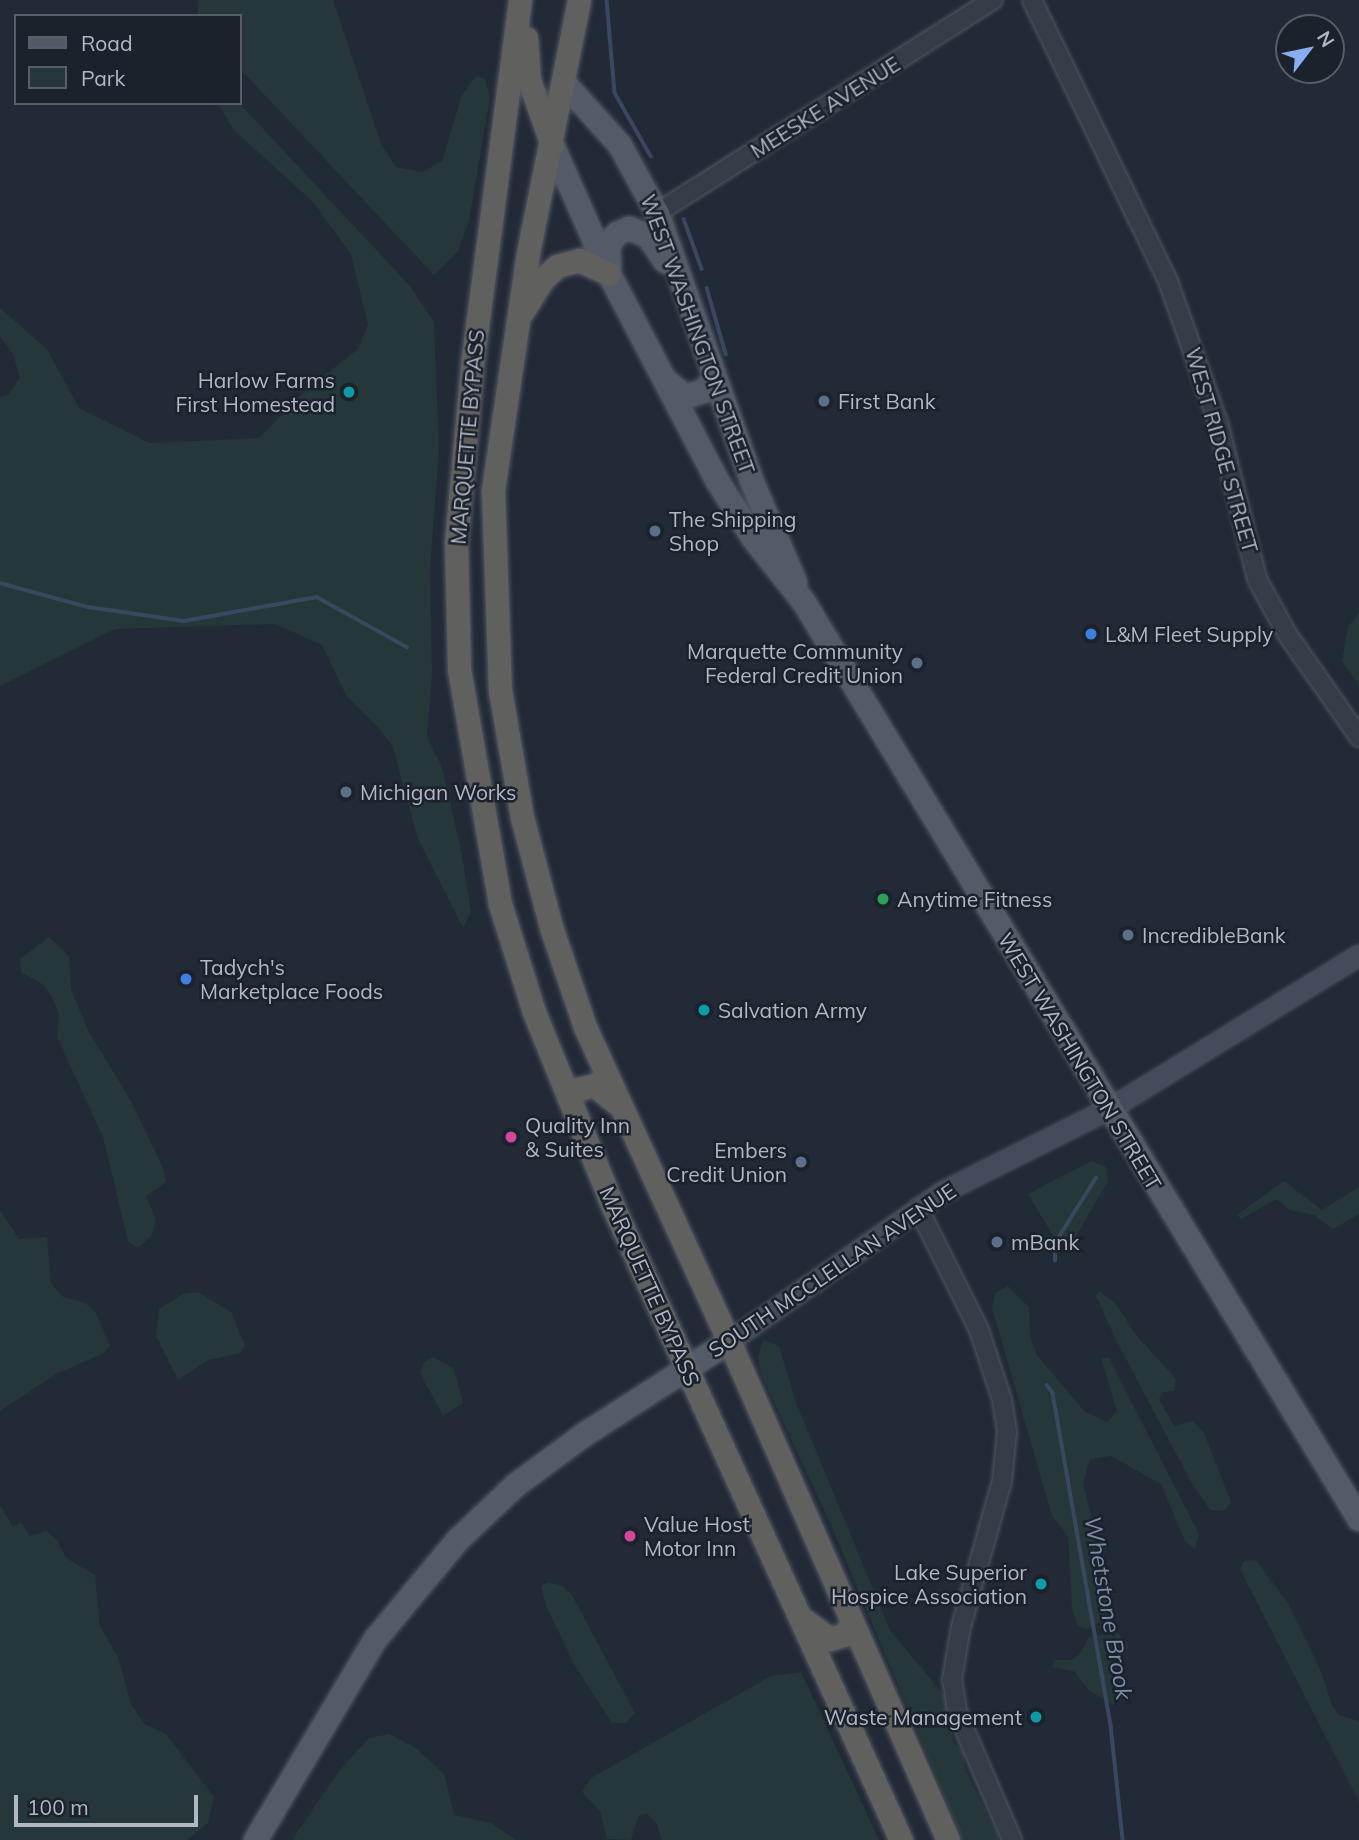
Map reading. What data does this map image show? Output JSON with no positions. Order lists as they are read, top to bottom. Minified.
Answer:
{"streets":{"highway":["MARQUETTE BYPASS"],"main road":["WEST WASHINGTON STREET","SOUTH MCCLELLAN AVENUE"],"street":["MEESKE AVENUE","WEST RIDGE STREET"]},"crossings":[["MEESKE AVENUE","WEST WASHINGTON STREET"],["WEST WASHINGTON STREET","MARQUETTE BYPASS"],["WEST WASHINGTON STREET","SOUTH MCCLELLAN AVENUE"],["MARQUETTE BYPASS","SOUTH MCCLELLAN AVENUE"]],"water":["Whetstone Brook"],"places":["Harlow Farms First Homestead","First Bank","The Shipping Shop","L&M Fleet Supply","Marquette Community Federal Credit Union","Michigan Works","Anytime Fitness","IncredibleBank","Tadych's Marketplace Foods","Salvation Army","Quality Inn & Suites","Embers Credit Union","mBank","Value Host Motor Inn","Lake Superior Hospice Association","Waste Management"],"legend":["Road","Park"],"scale_bar":"100 m","north":"top right"}
